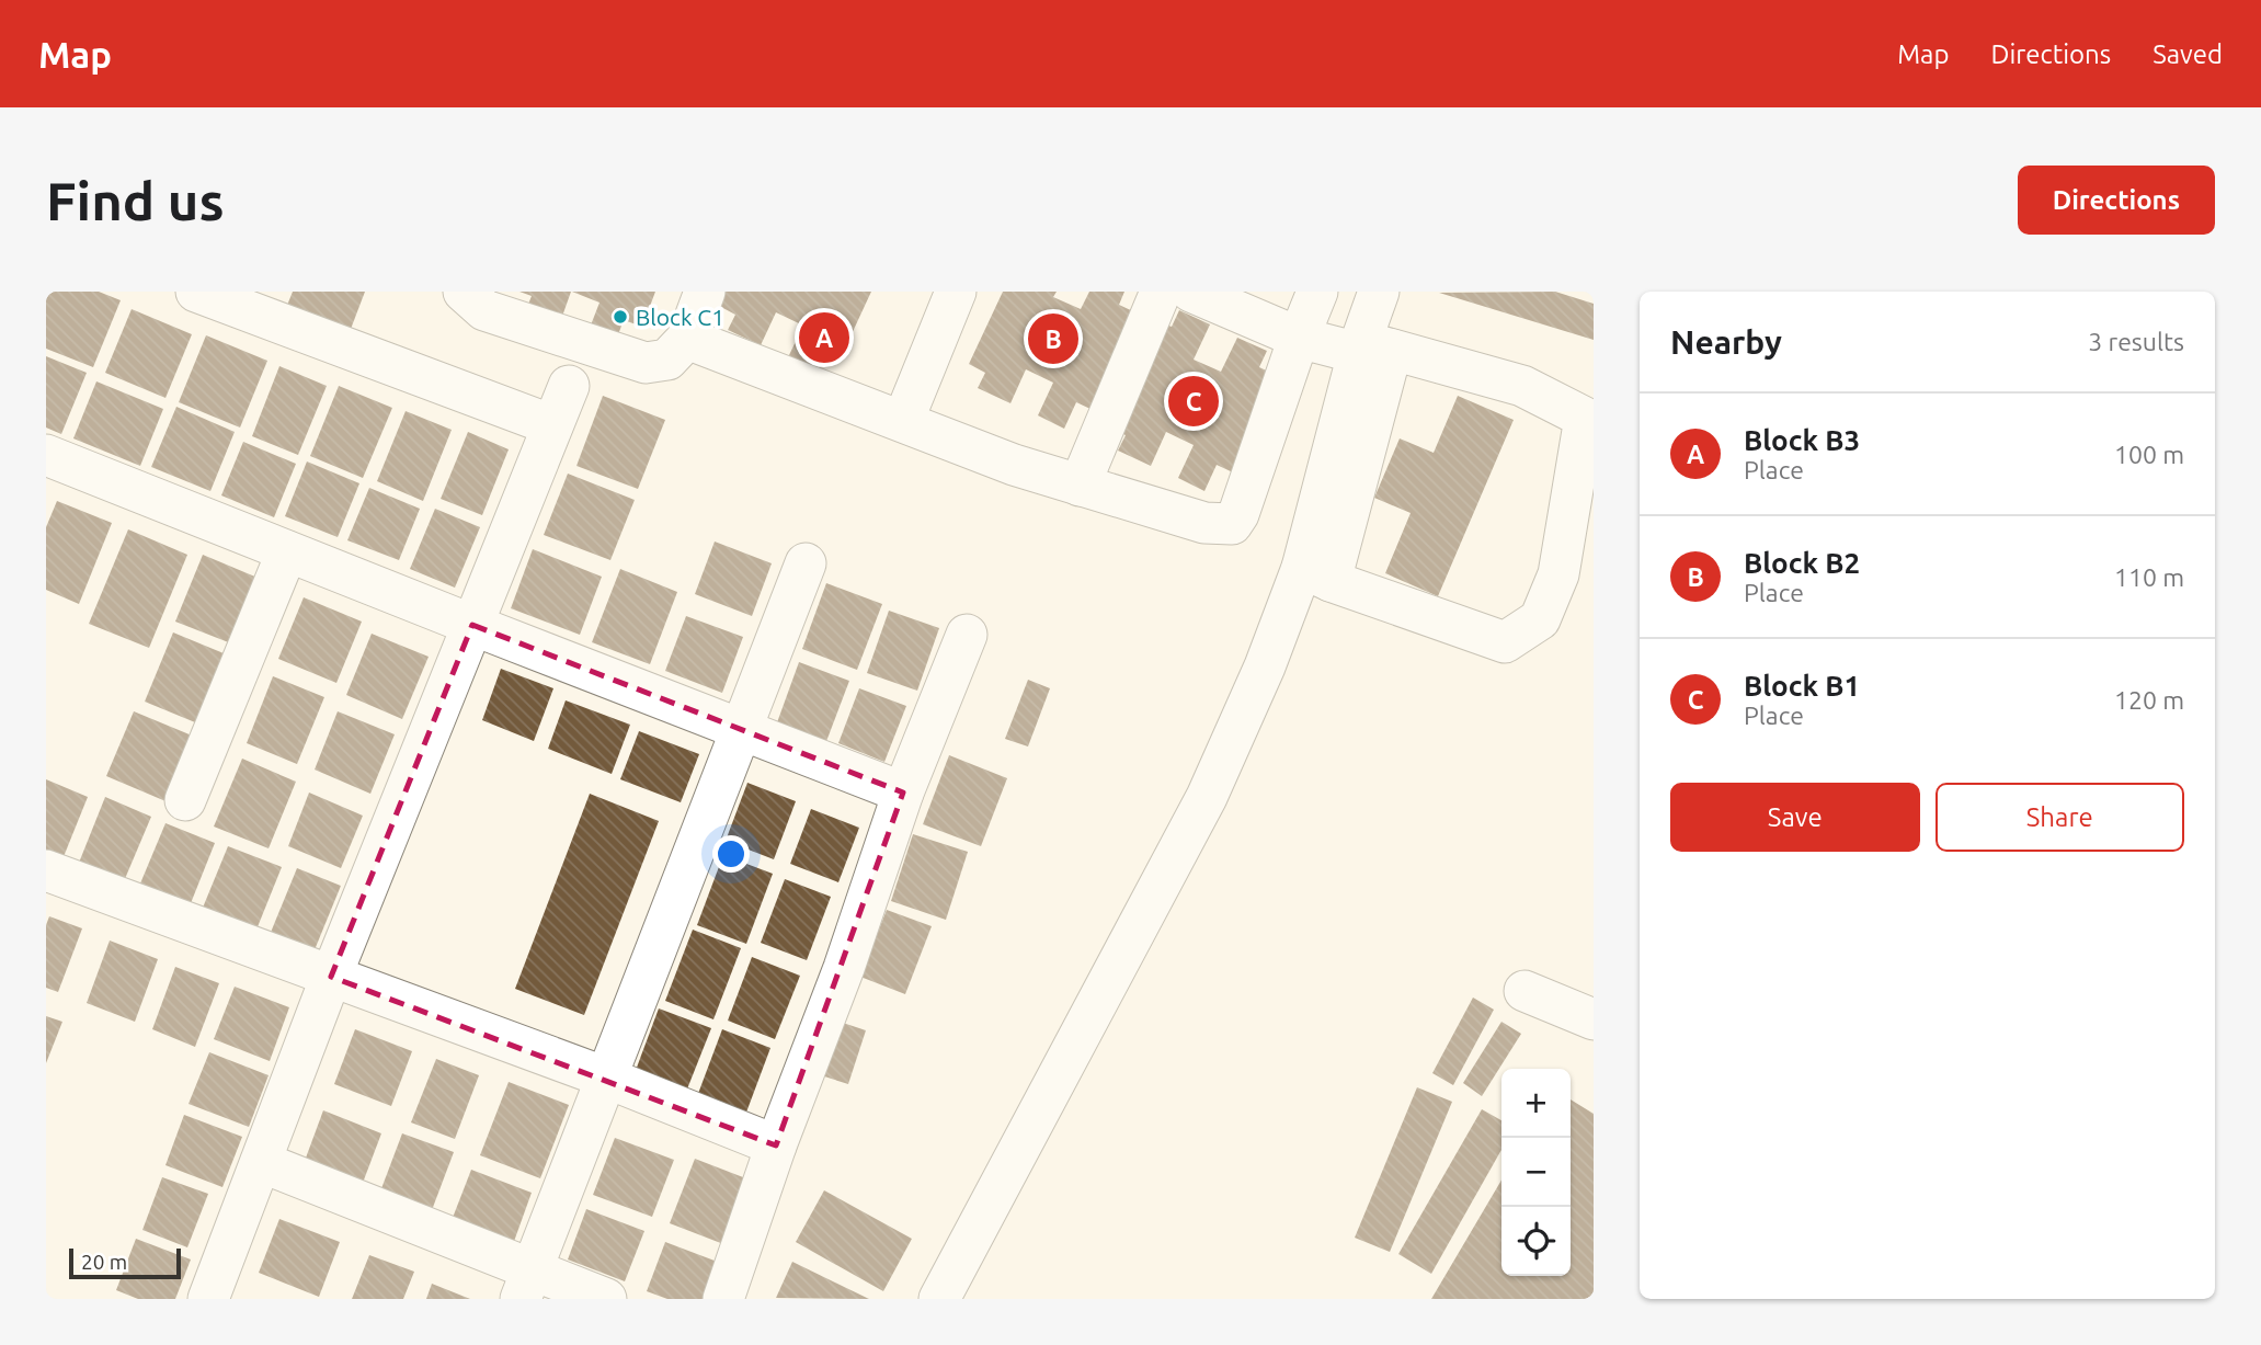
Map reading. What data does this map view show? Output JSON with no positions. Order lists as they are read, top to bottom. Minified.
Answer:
{"places":["Block C1"],"scale_bar":"20 m","page":{"header":"Map","nav":["Map","Directions","Saved"],"buttons":["Directions",["Save","Share"]],"title":"Find us","heading":["Nearby","3 results"],"pins":["A","B","C"],"list":[{"mark":"A","name":"Block B3","note":"Place","value":"100 m"},{"mark":"B","name":"Block B2","note":"Place","value":"110 m"},{"mark":"C","name":"Block B1","note":"Place","value":"120 m"}],"map_buttons":["+","−"],"scale":"20 m"}}
